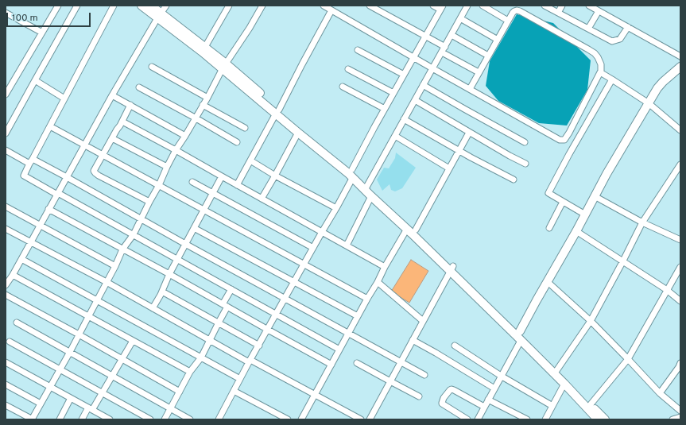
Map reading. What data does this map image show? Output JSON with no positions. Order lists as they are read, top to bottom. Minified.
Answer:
{"scale_bar":"100 m"}
